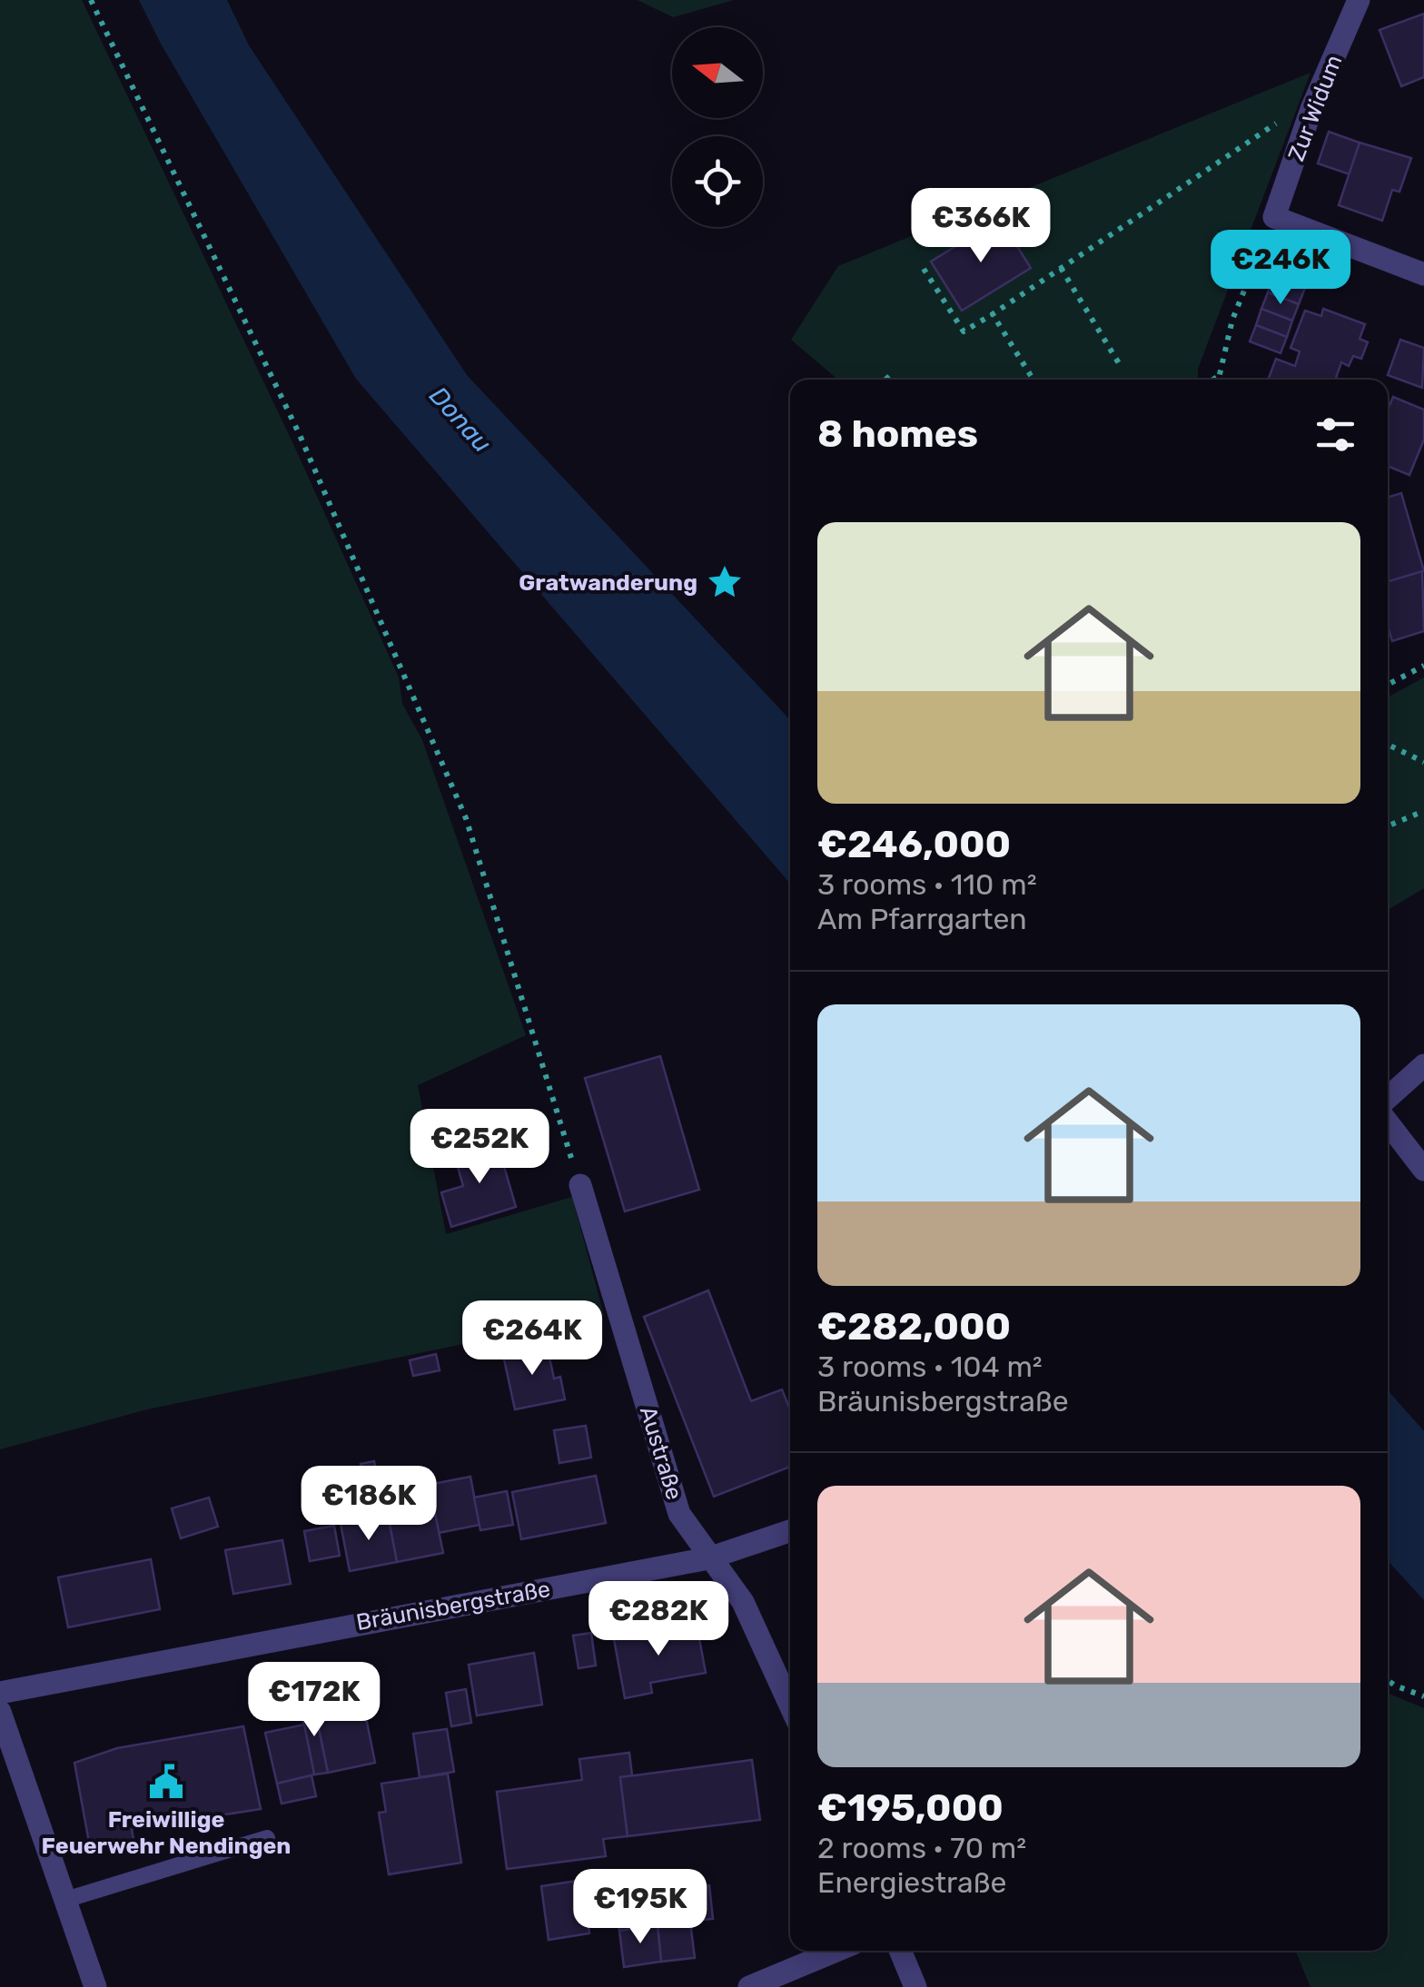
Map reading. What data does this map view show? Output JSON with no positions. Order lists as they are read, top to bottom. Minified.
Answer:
{"streets":{"street":["Zur Widum","Austraße","Bräunisbergstraße"]},"crossings":[["Austraße","Bräunisbergstraße"]],"water":["Donau"],"places":{"place":["Gratwanderung"],"public building":["Freiwillige Feuerwehr Nendingen"]},"north":"left","page":{"price":["€366K","€246K","€252K","€264K","€186K","€282K","€172K","€195K"],"heading":"8 homes","list":[{"name":"€246,000","note":"3 rooms · 110 m² · Am Pfarrgarten"},{"name":"€282,000","note":"3 rooms · 104 m² · Bräunisbergstraße"},{"name":"€195,000","note":"2 rooms · 70 m² · Energiestraße"}]}}
